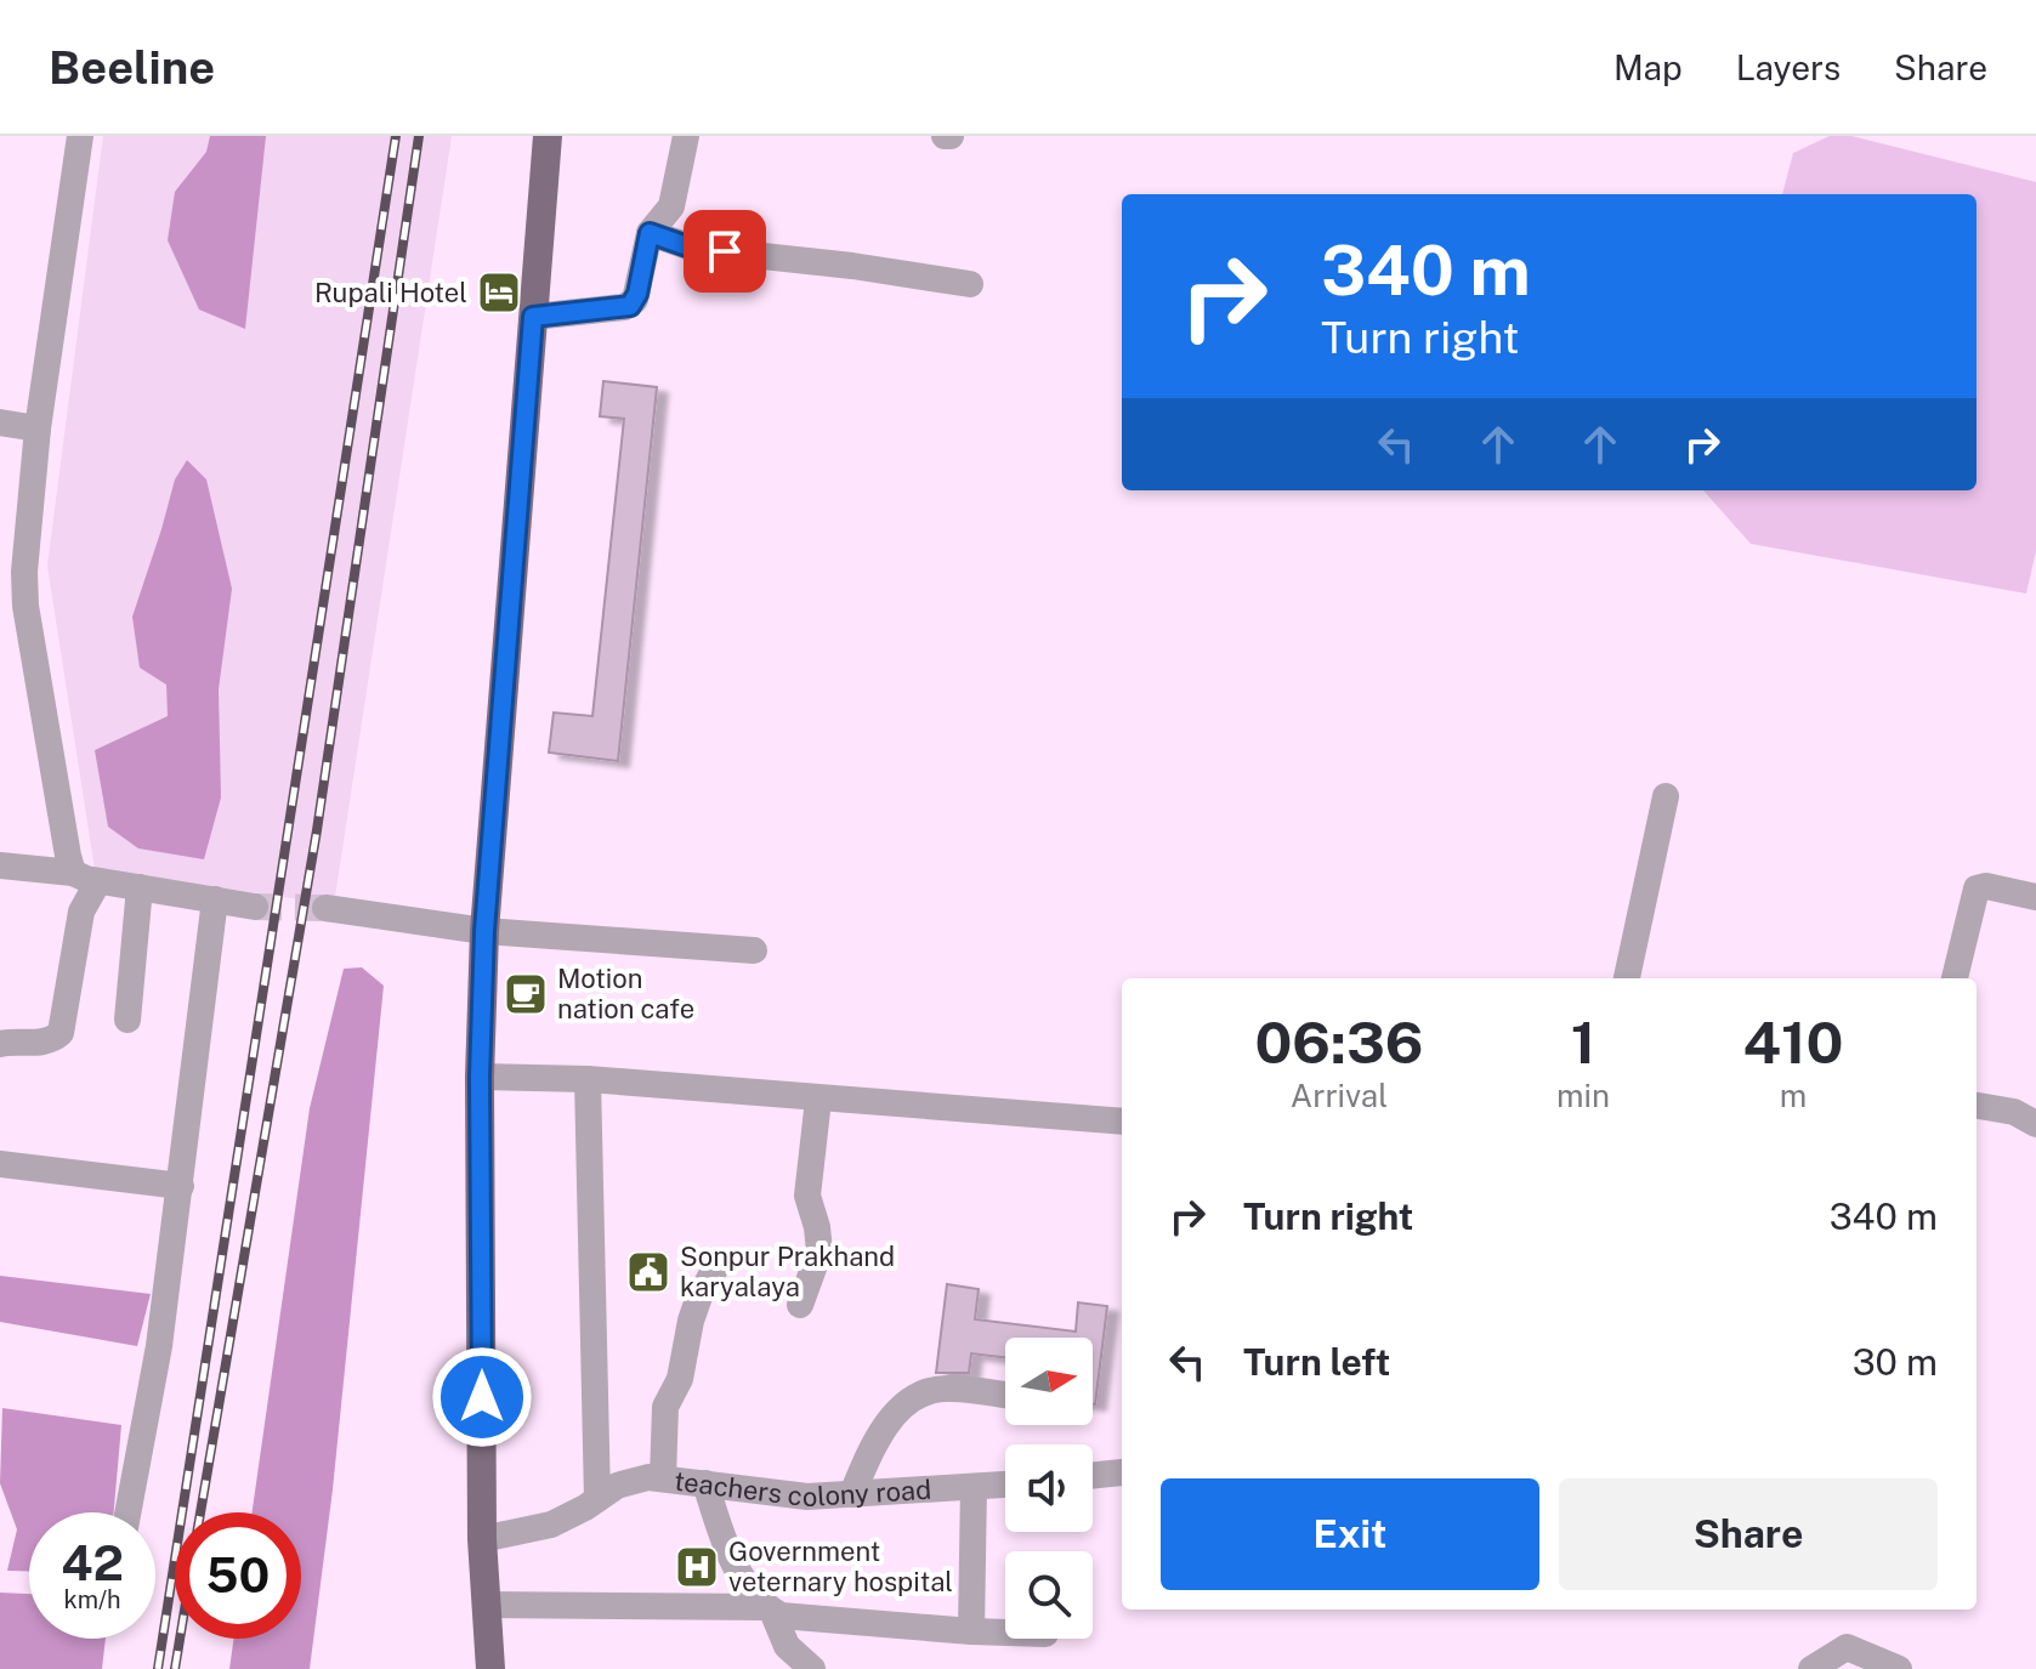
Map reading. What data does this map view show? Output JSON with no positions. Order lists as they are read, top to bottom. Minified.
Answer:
{"streets":{"street":["teachers colony road"]},"places":{"hotel":["Rupali Hotel"],"cafe":["Motion nation cafe"],"public building":["Sonpur Prakhand karyalaya"],"hospital":["Government veternary hospital"]},"north":"right","page":{"header":"Beeline","nav":["Map","Layers","Share"],"turn":["340 m","Turn right"],"eta":["06:36","Arrival","1","min","410","m"],"list":[{"name":"Turn right","value":"340 m"},{"name":"Turn left","value":"30 m"}],"buttons":["Exit","Share"],"speed":"42 km/h","limit":"50"}}
